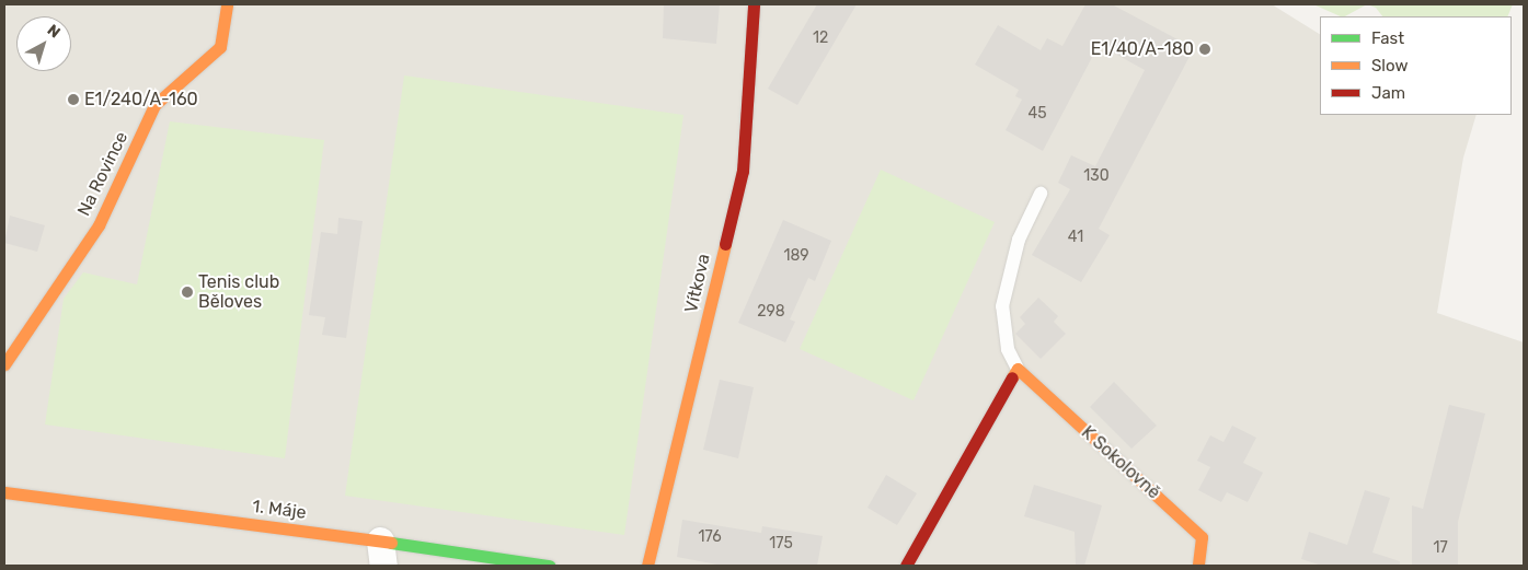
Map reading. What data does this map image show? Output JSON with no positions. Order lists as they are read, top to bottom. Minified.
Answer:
{"streets":{"street":["Na Rovince","Vítkova","K Sokolovně","1. Máje"]},"places":["E1/40/A-180","E1/240/A-160","Tenis club Běloves"],"house_numbers":["12","45","130","41","189","298","176","175","17"],"legend":["Fast","Slow","Jam"],"north":"top right"}
